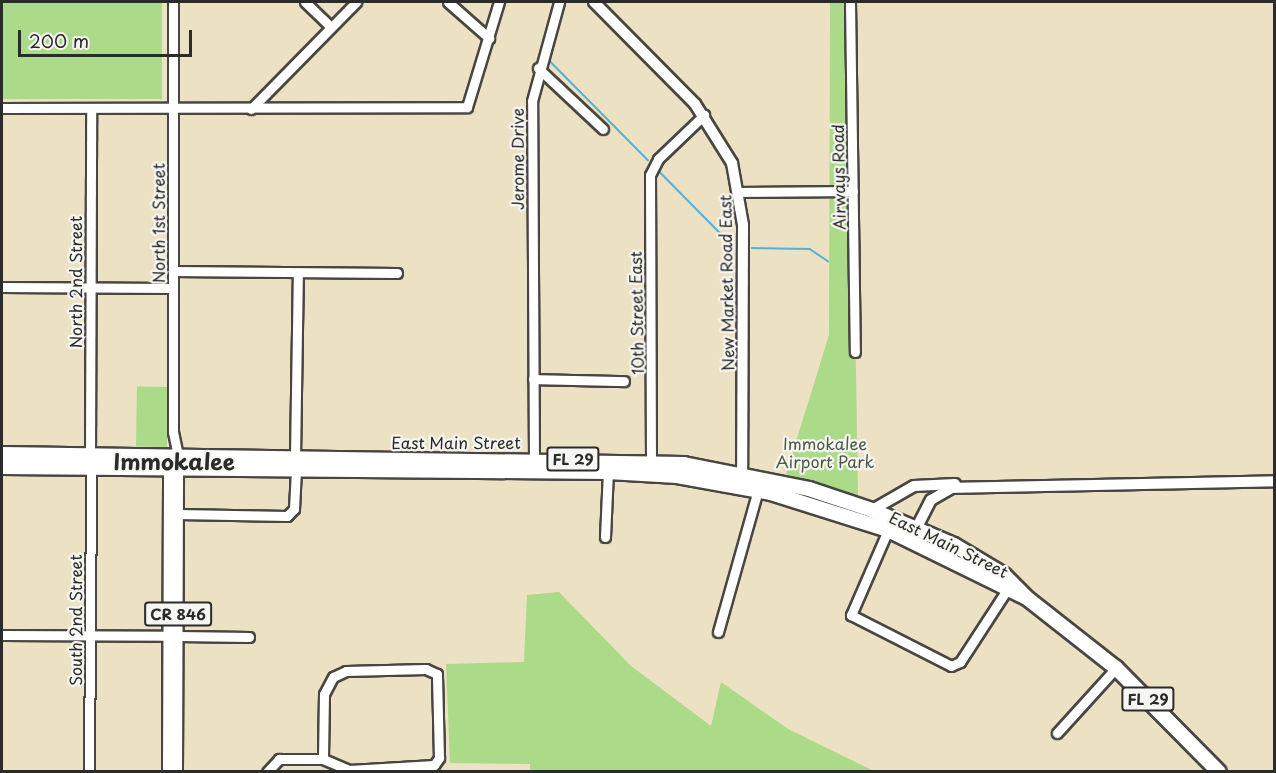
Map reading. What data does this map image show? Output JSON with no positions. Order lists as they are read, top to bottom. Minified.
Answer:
{"streets":{"highway":["East Main Street","FL 29"],"main road":["New Market Road East","CR 846"],"street":["Jerome Drive","Airways Road","North 1st Street","North 2nd Street","10th Street East","South 2nd Street"]},"crossings":[["Jerome Drive","East Main Street"],["North 1st Street","East Main Street"],["North 1st Street","FL 29"],["North 1st Street","CR 846"],["North 2nd Street","FL 29"],["North 2nd Street","South 2nd Street"],["New Market Road East","10th Street East"],["New Market Road East","East Main Street"],["10th Street East","East Main Street"],["East Main Street","FL 29"],["East Main Street","CR 846"],["FL 29","CR 846"],["FL 29","South 2nd Street"]],"districts":["Immokalee"],"parks":["Immokalee Airport Park"],"scale_bar":"200 m"}
